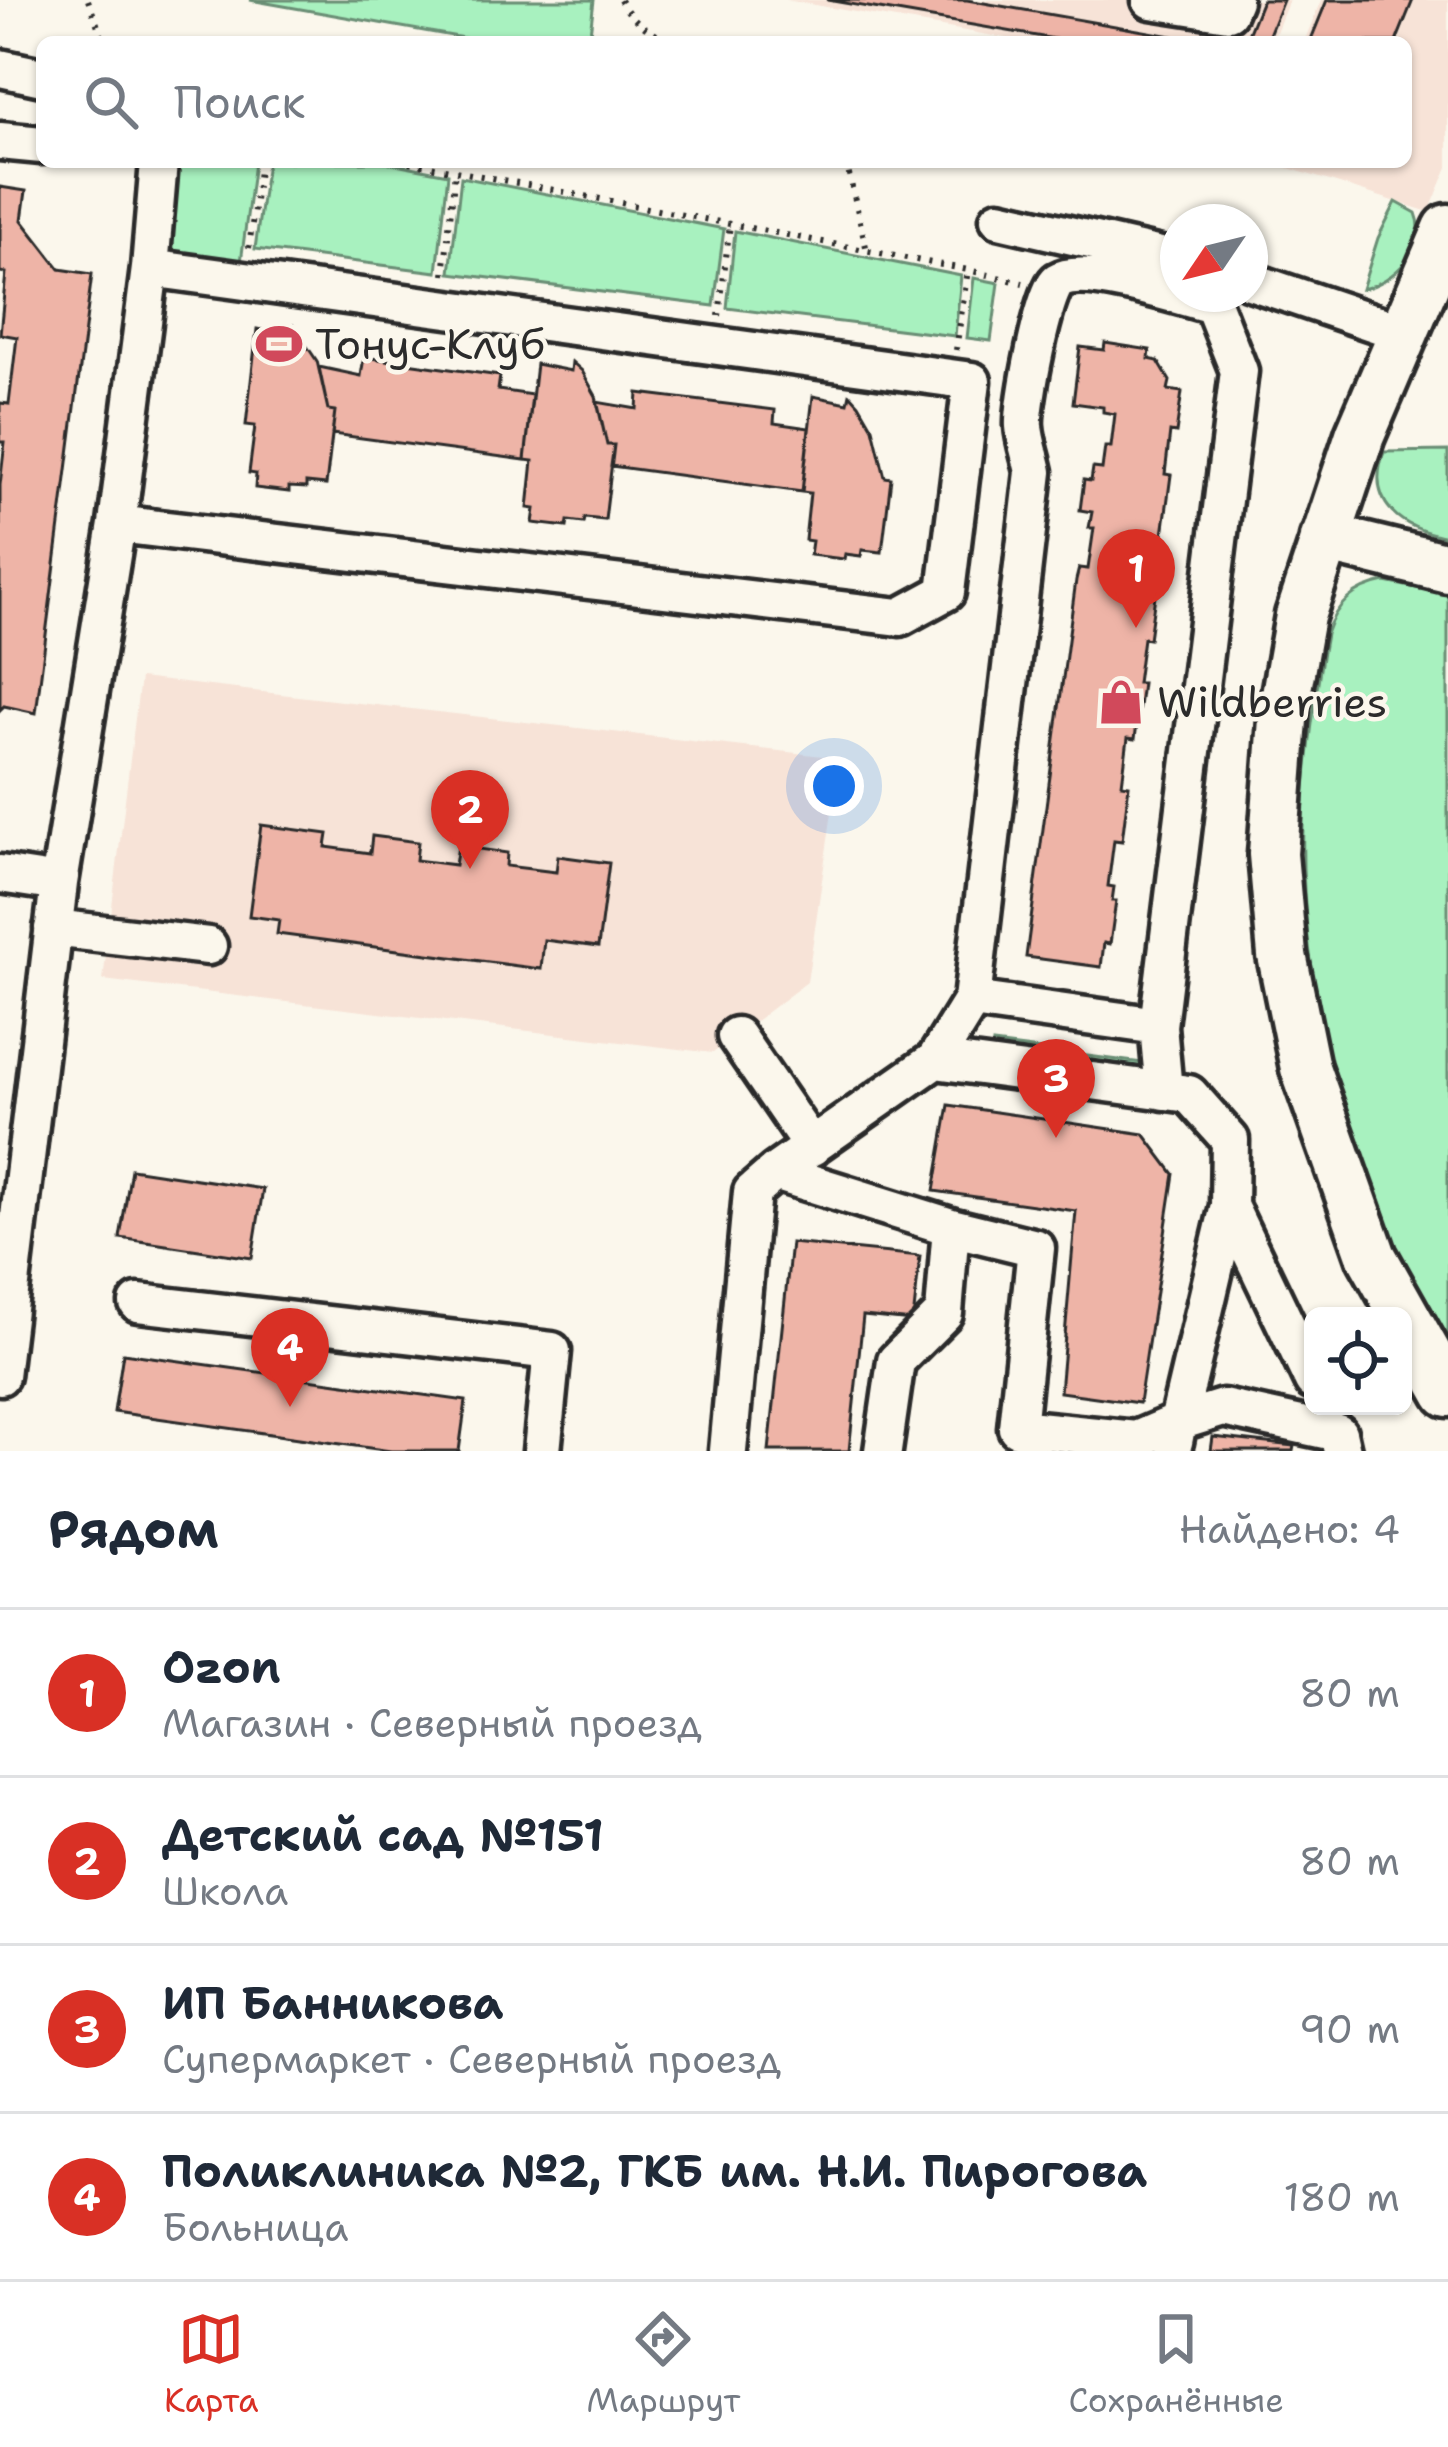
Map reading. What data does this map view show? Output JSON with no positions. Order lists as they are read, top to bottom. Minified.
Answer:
{"places":{"sports":["Тонус-Клуб"],"shop":["Wildberries"]},"north":"bottom left","page":{"search":"Поиск","pins":["1","2","3","4"],"heading":["Рядом","Найдено: 4"],"list":[{"mark":"1","name":"Ozon","note":"Магазин · Северный проезд","value":"80 m"},{"mark":"2","name":"Детский сад №151","note":"Школа","value":"80 m"},{"mark":"3","name":"ИП Банникова","note":"Супермаркет · Северный проезд","value":"90 m"},{"mark":"4","name":"Поликлиника №2, ГКБ им. Н.И. Пирогова","note":"Больница","value":"180 m"}],"nav":["Карта","Маршрут","Сохранённые"]}}
